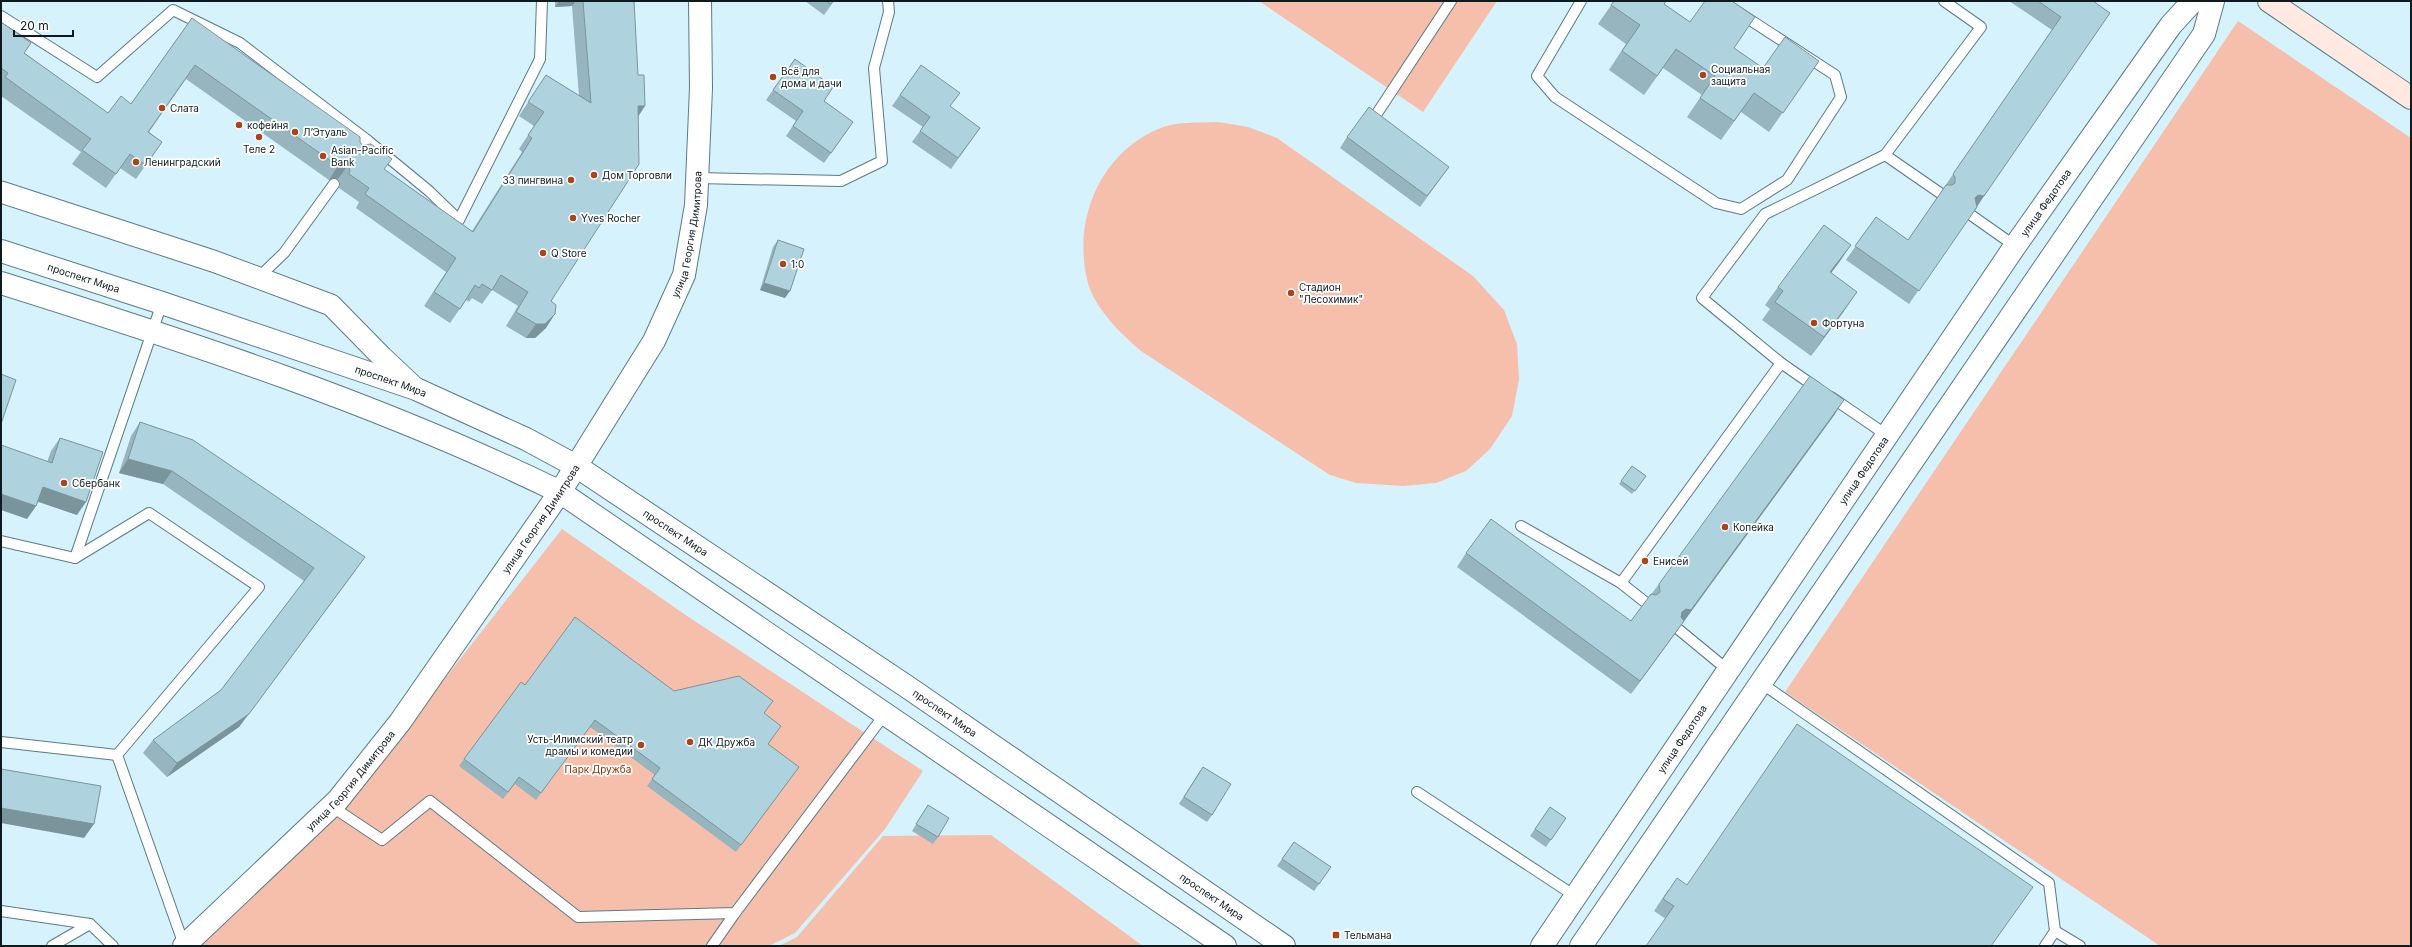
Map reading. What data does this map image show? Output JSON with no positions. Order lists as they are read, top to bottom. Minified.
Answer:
{"streets":{"street":["улица Федотова","улица Георгия Димитрова","проспект Мира"]},"crossings":[["улица Георгия Димитрова","проспект Мира"]],"parks":["Парк Дружба"],"places":{"other":["Социальная защита","Всё для дома и дачи","Слата","кофейня","Л’Этуаль","Теле 2","Asian-Pacific Bank","Ленинградский","Дом Торговли","33 пингвина","Yves Rocher","Q Store","1:0","Стадион \"Лесохимик\"","Фортуна","Сбербанк","Копейка","Енисей","ДК Дружба","Усть-Илимский театр драмы и комедии"],"transit":["Тельмана"]},"scale_bar":"20 m"}
